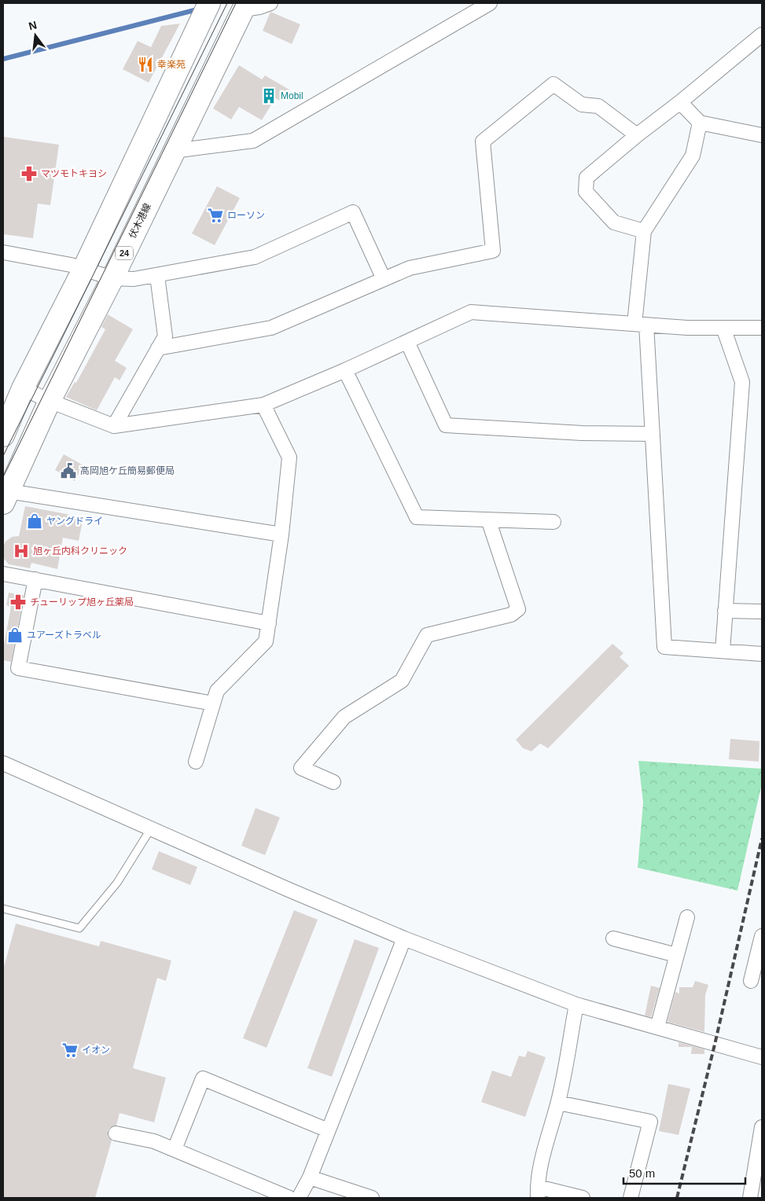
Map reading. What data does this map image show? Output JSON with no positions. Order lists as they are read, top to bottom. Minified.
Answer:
{"streets":{"main road":["伏木港線","24"]},"places":{"restaurant":["幸楽苑"],"building":["Mobil"],"pharmacy":["マツモトキヨシ","チューリップ旭ヶ丘薬局"],"supermarket":["ローソン","イオン"],"public building":["高岡旭ケ丘簡易郵便局"],"shop":["ヤングドライ","ユアーズトラベル"],"hospital":["旭ヶ丘内科クリニック"]},"scale_bar":"50 m","north":"top"}
